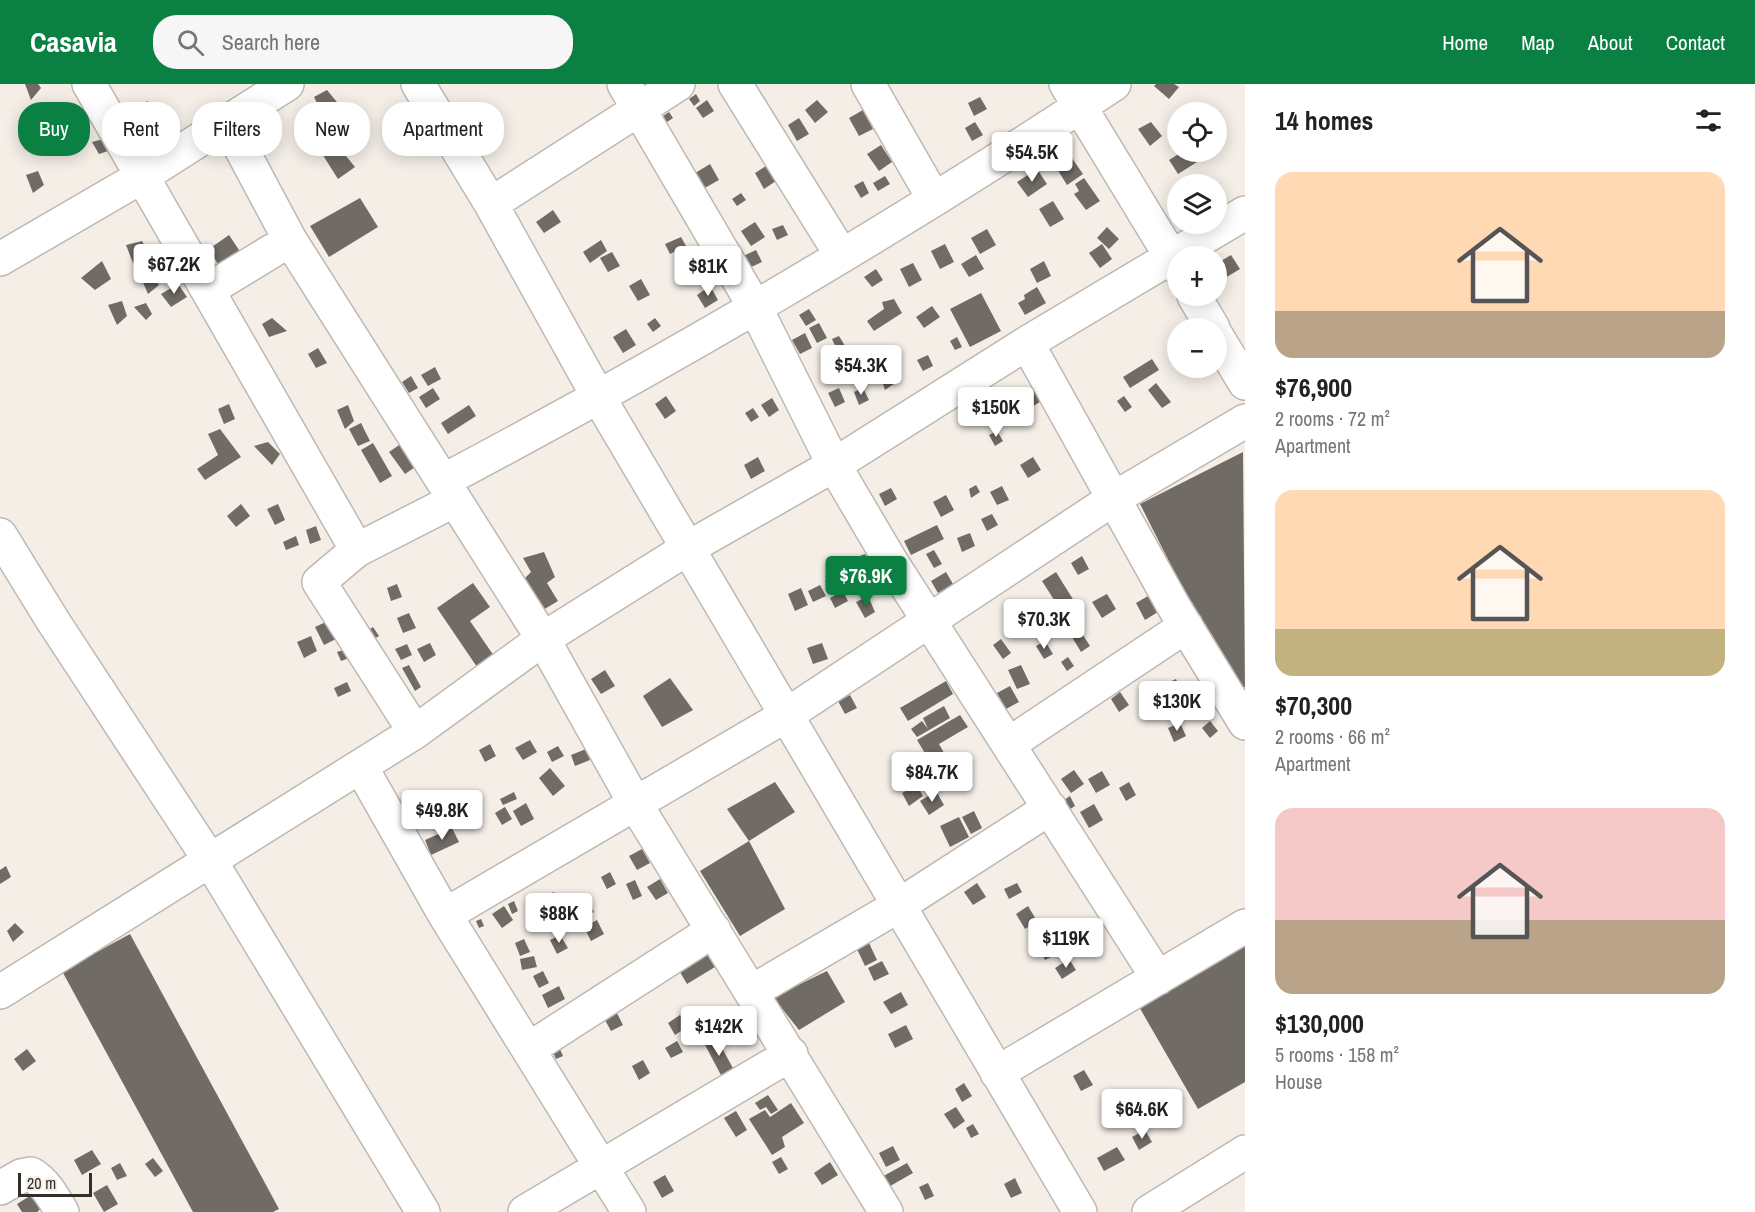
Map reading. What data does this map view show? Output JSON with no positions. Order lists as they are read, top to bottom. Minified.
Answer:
{"scale_bar":"20 m","page":{"header":"Casavia","search":"Search here","nav":["Home","Map","About","Contact"],"heading":"14 homes","map_buttons":["+","−"],"chip":["Buy","Rent","Filters","New","Apartment"],"price":["$54.5K","$67.2K","$81K","$54.3K","$150K","$76.9K","$70.3K","$130K","$84.7K","$49.8K","$88K","$119K","$142K","$64.6K"],"list":[{"name":"$76,900","note":"2 rooms · 72 m² · Apartment"},{"name":"$70,300","note":"2 rooms · 66 m² · Apartment"},{"name":"$130,000","note":"5 rooms · 158 m² · House"}],"scale":"20 m"}}
